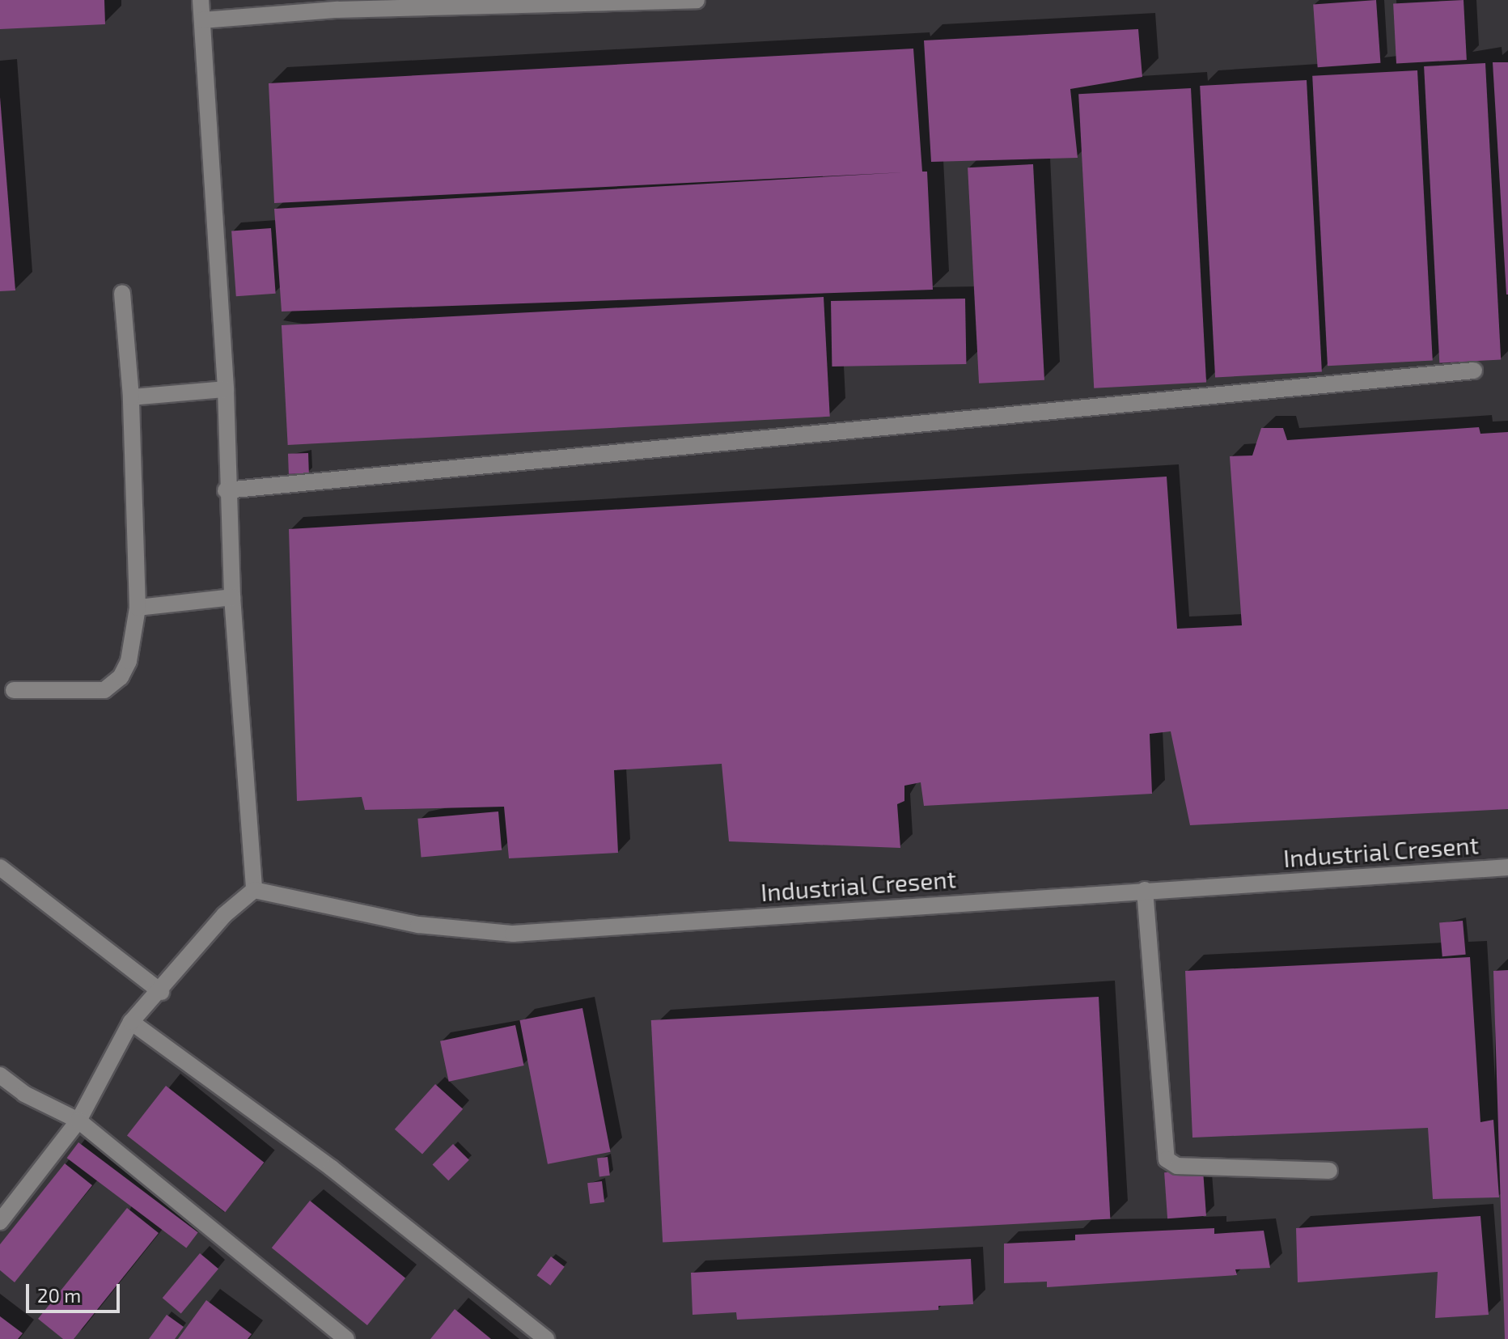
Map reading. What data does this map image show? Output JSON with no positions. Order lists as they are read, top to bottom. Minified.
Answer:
{"streets":{"street":["Industrial Cresent"]},"scale_bar":"20 m"}
